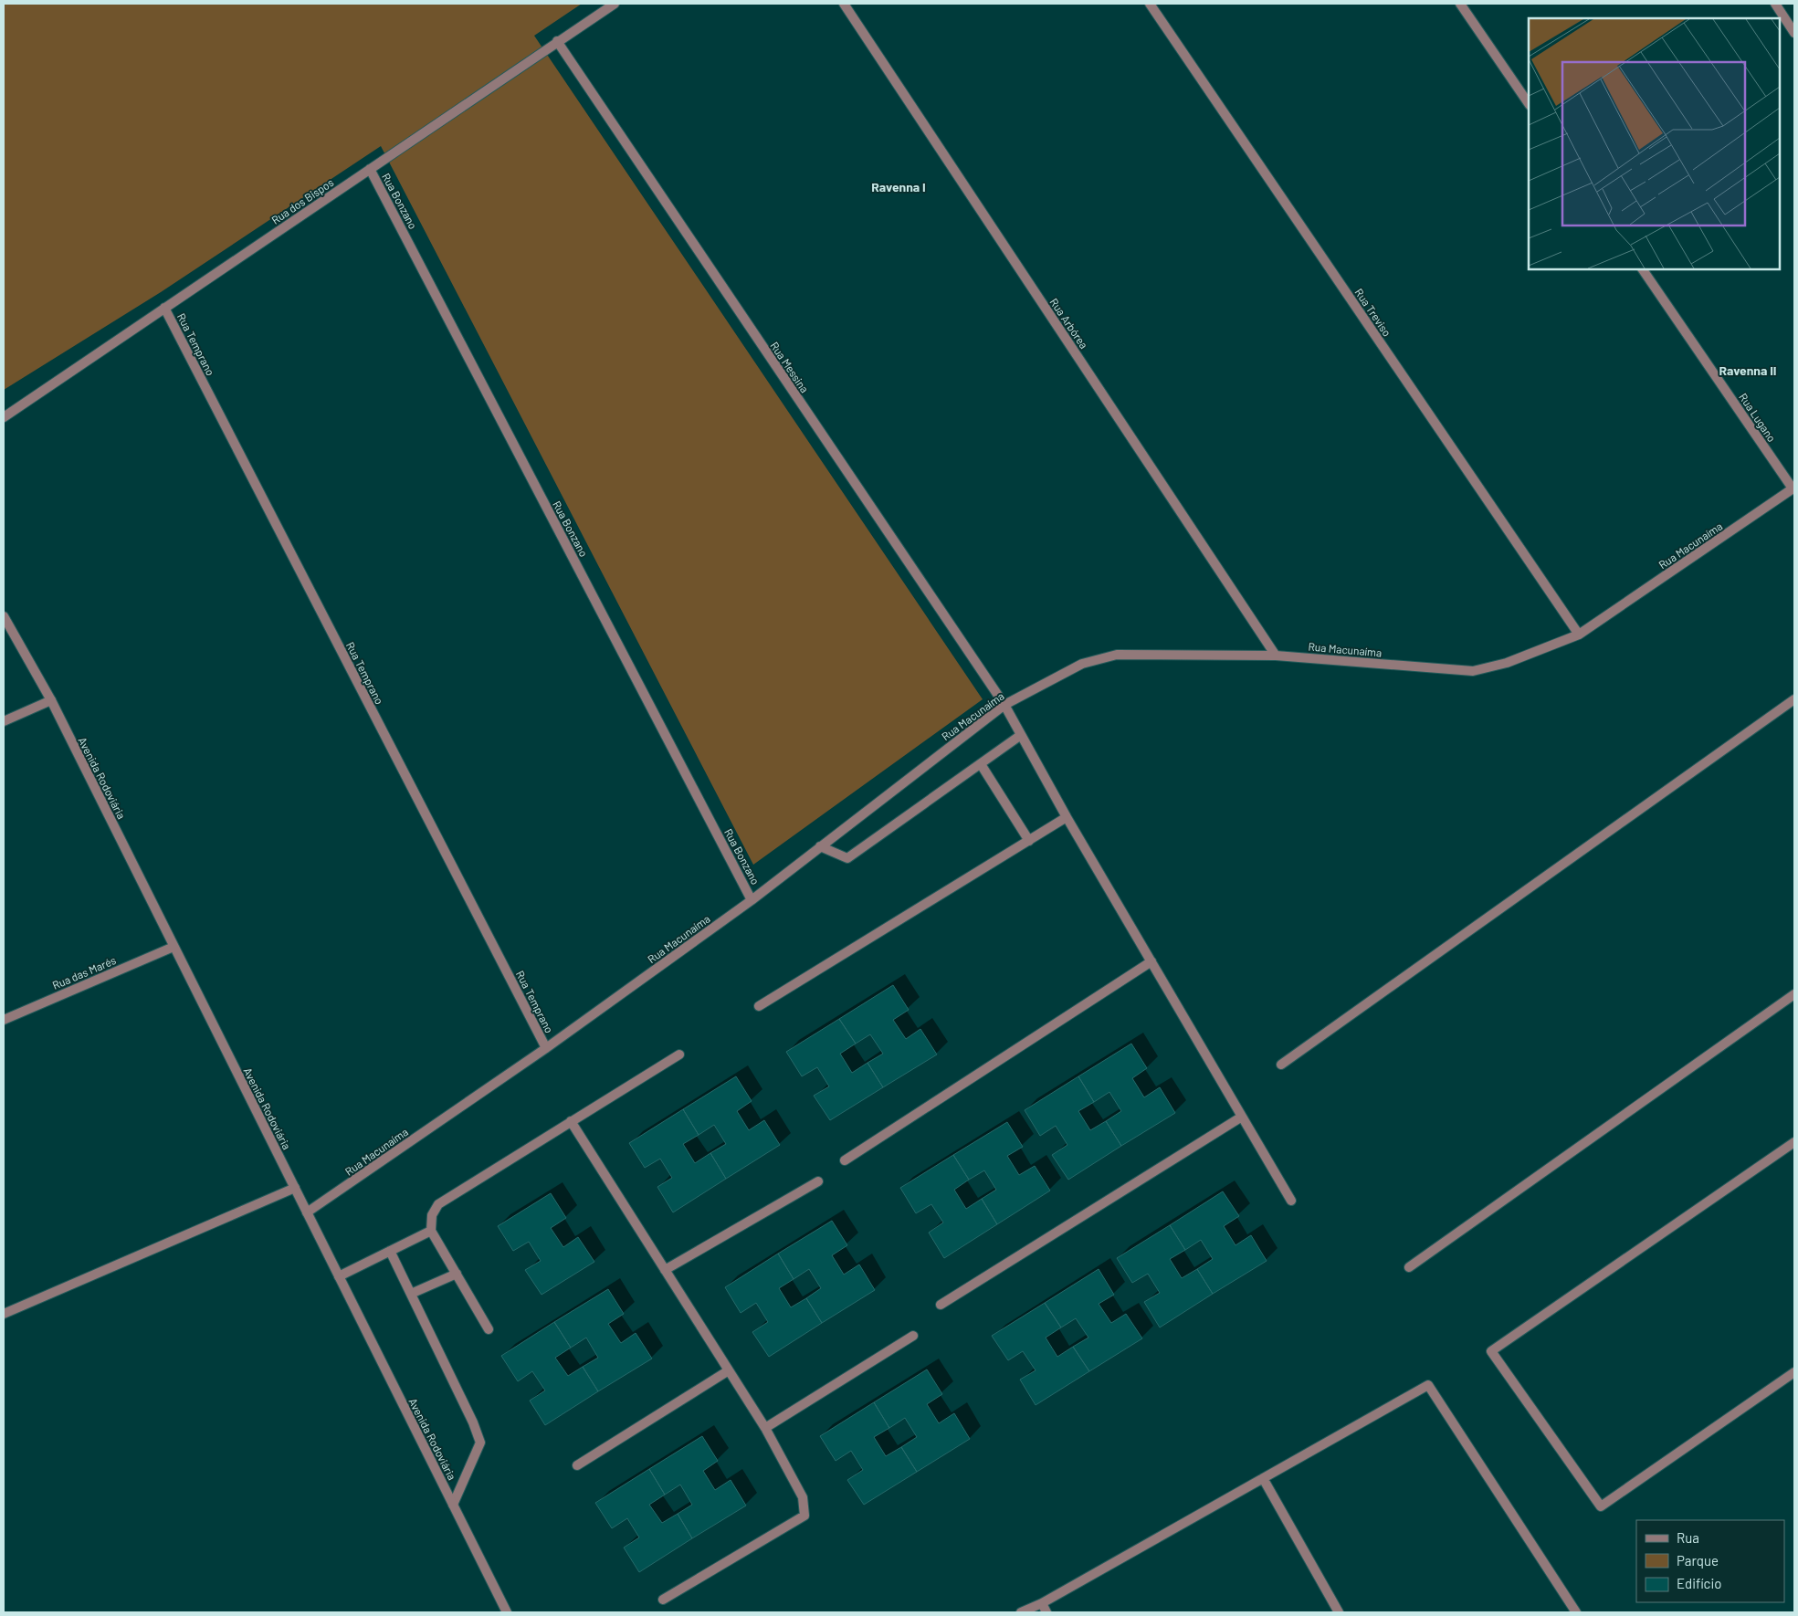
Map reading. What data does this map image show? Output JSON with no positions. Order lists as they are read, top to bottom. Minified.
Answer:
{"streets":{"street":["Rua dos Bispos","Rua Bonzano","Rua Treviso","Rua Arbórea","Rua Temprano","Rua Messina","Rua Lugano","Rua Macunaíma","Avenida Rodoviária","Rua das Marés"]},"crossings":[["Rua dos Bispos","Rua Bonzano"],["Rua dos Bispos","Rua Temprano"],["Rua dos Bispos","Rua Messina"],["Rua Bonzano","Rua Macunaíma"],["Rua Treviso","Rua Macunaíma"],["Rua Arbórea","Rua Macunaíma"],["Rua Temprano","Rua Macunaíma"],["Rua Messina","Rua Macunaíma"],["Rua Lugano","Rua Macunaíma"],["Rua Macunaíma","Avenida Rodoviária"],["Avenida Rodoviária","Rua das Marés"]],"districts":["Ravenna I","Ravenna II"],"legend":["Rua","Parque","Edifício"]}
